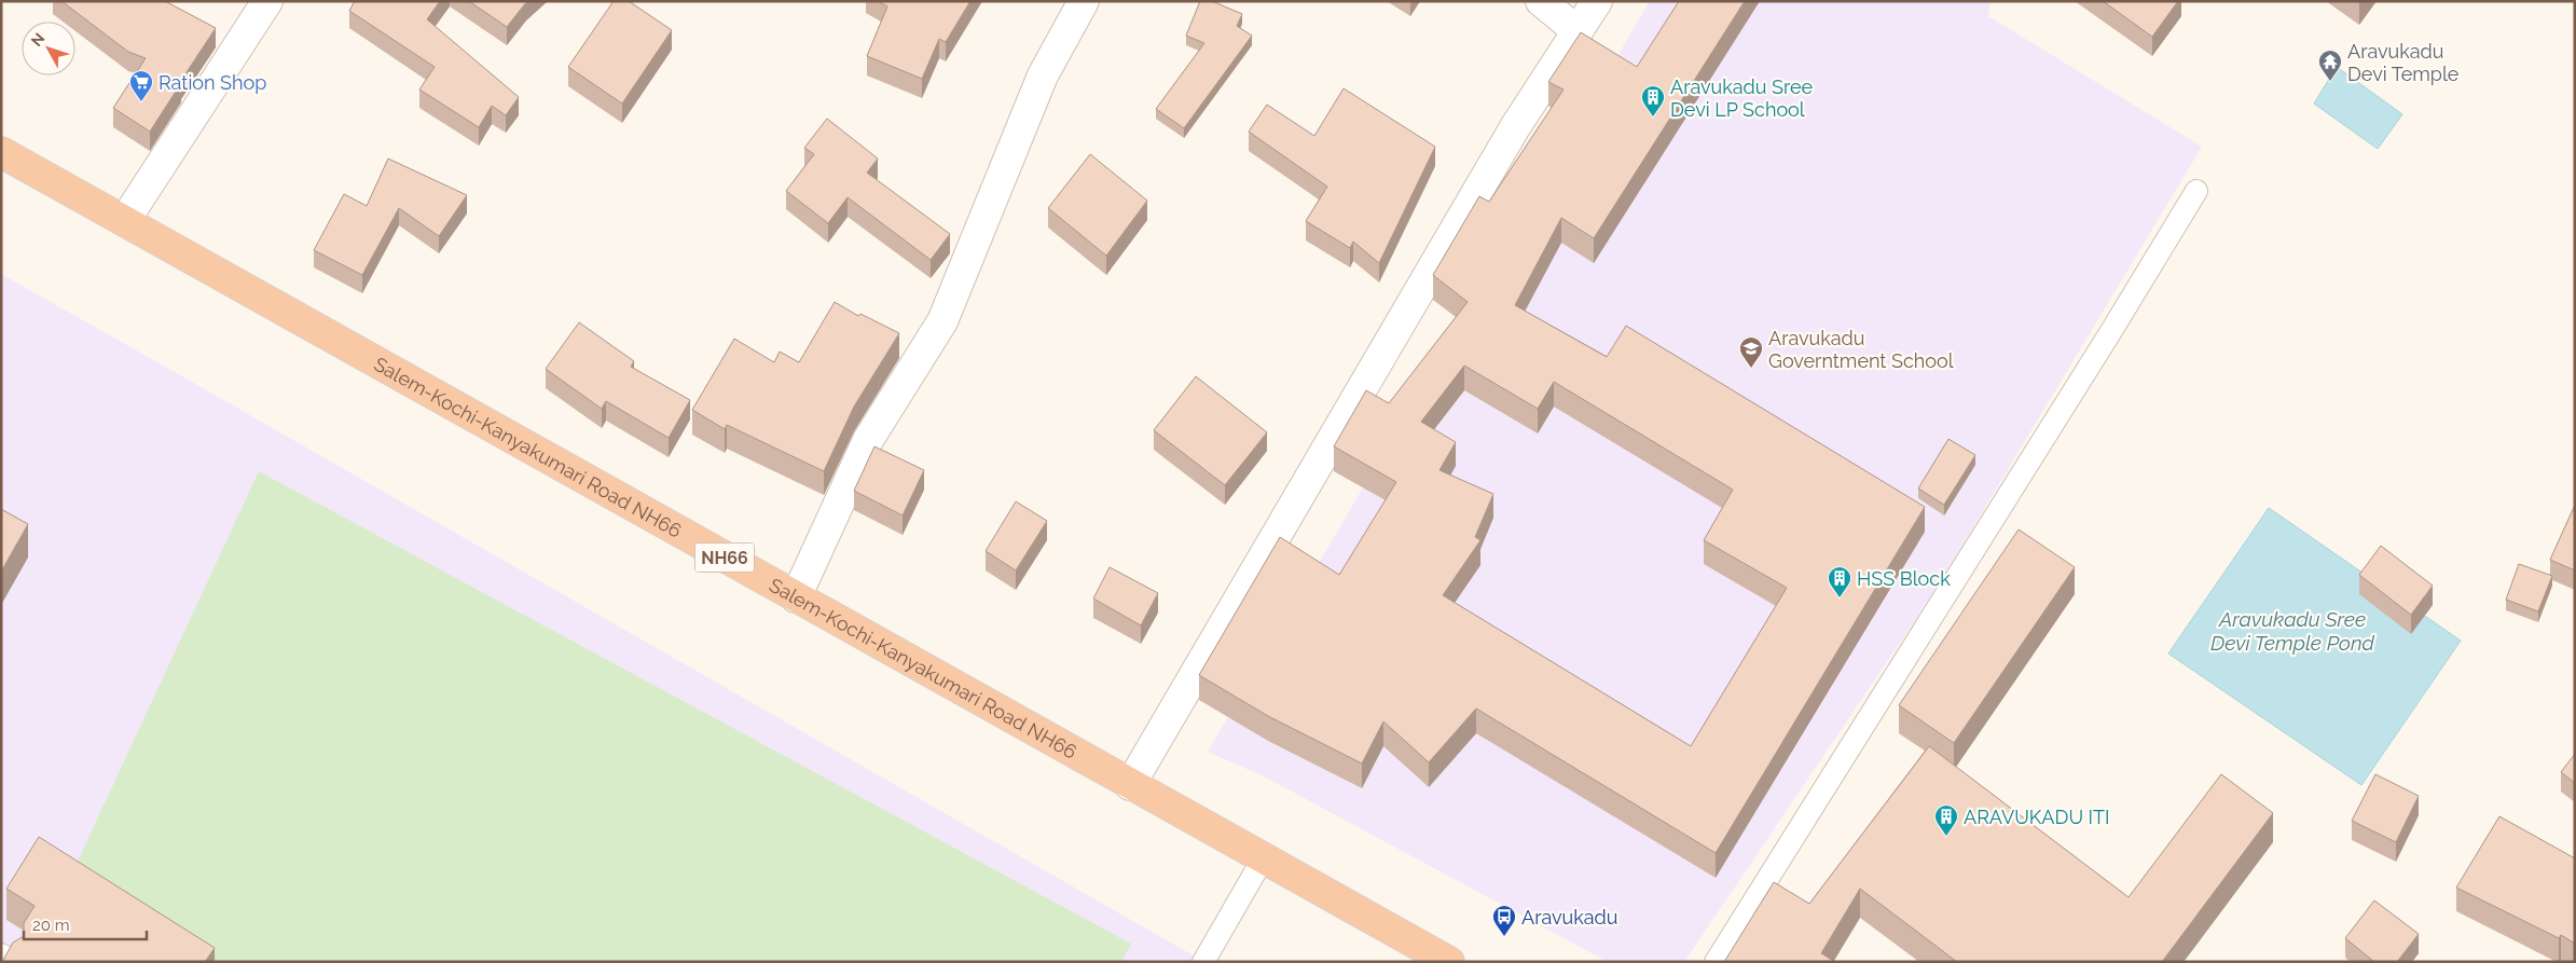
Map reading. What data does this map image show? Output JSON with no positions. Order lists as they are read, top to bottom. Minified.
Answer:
{"streets":{"highway":["Salem-Kochi-Kanyakumari Road NH66","NH66"]},"water":["Aravukadu Sree Devi Temple Pond"],"places":{"temple":["Aravukadu Devi Temple"],"supermarket":["Ration Shop"],"building":["Aravukadu Sree Devi LP School","HSS Block","ARAVUKADU ITI"],"school or university":["Aravukadu Governtment School"],"bus stop":["Aravukadu"]},"scale_bar":"20 m","north":"top left"}
